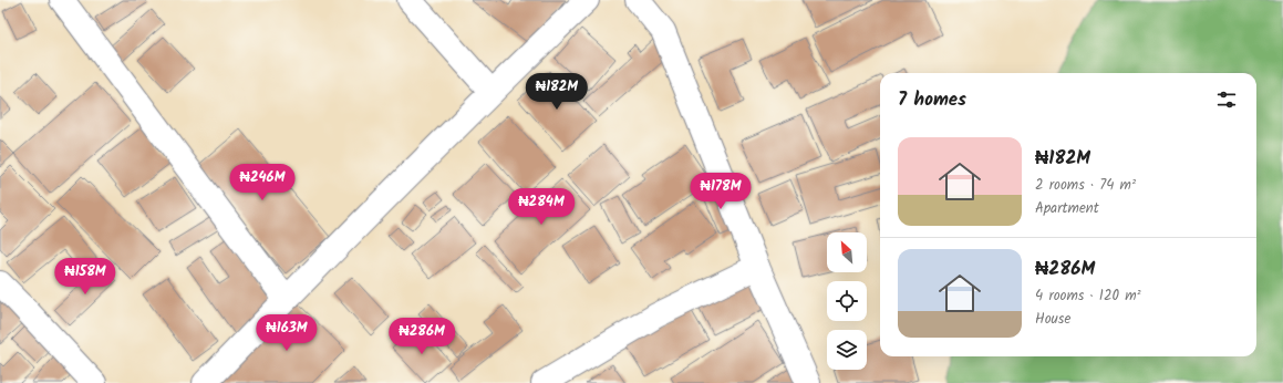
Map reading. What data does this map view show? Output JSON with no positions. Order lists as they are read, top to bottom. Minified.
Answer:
{"north":"top left","page":{"price":["₦182M","₦246M","₦178M","₦284M","₦158M","₦163M","₦286M"],"heading":"7 homes","list":[{"name":"₦182M","note":"2 rooms · 74 m² · Apartment"},{"name":"₦286M","note":"4 rooms · 120 m² · House"}]}}
